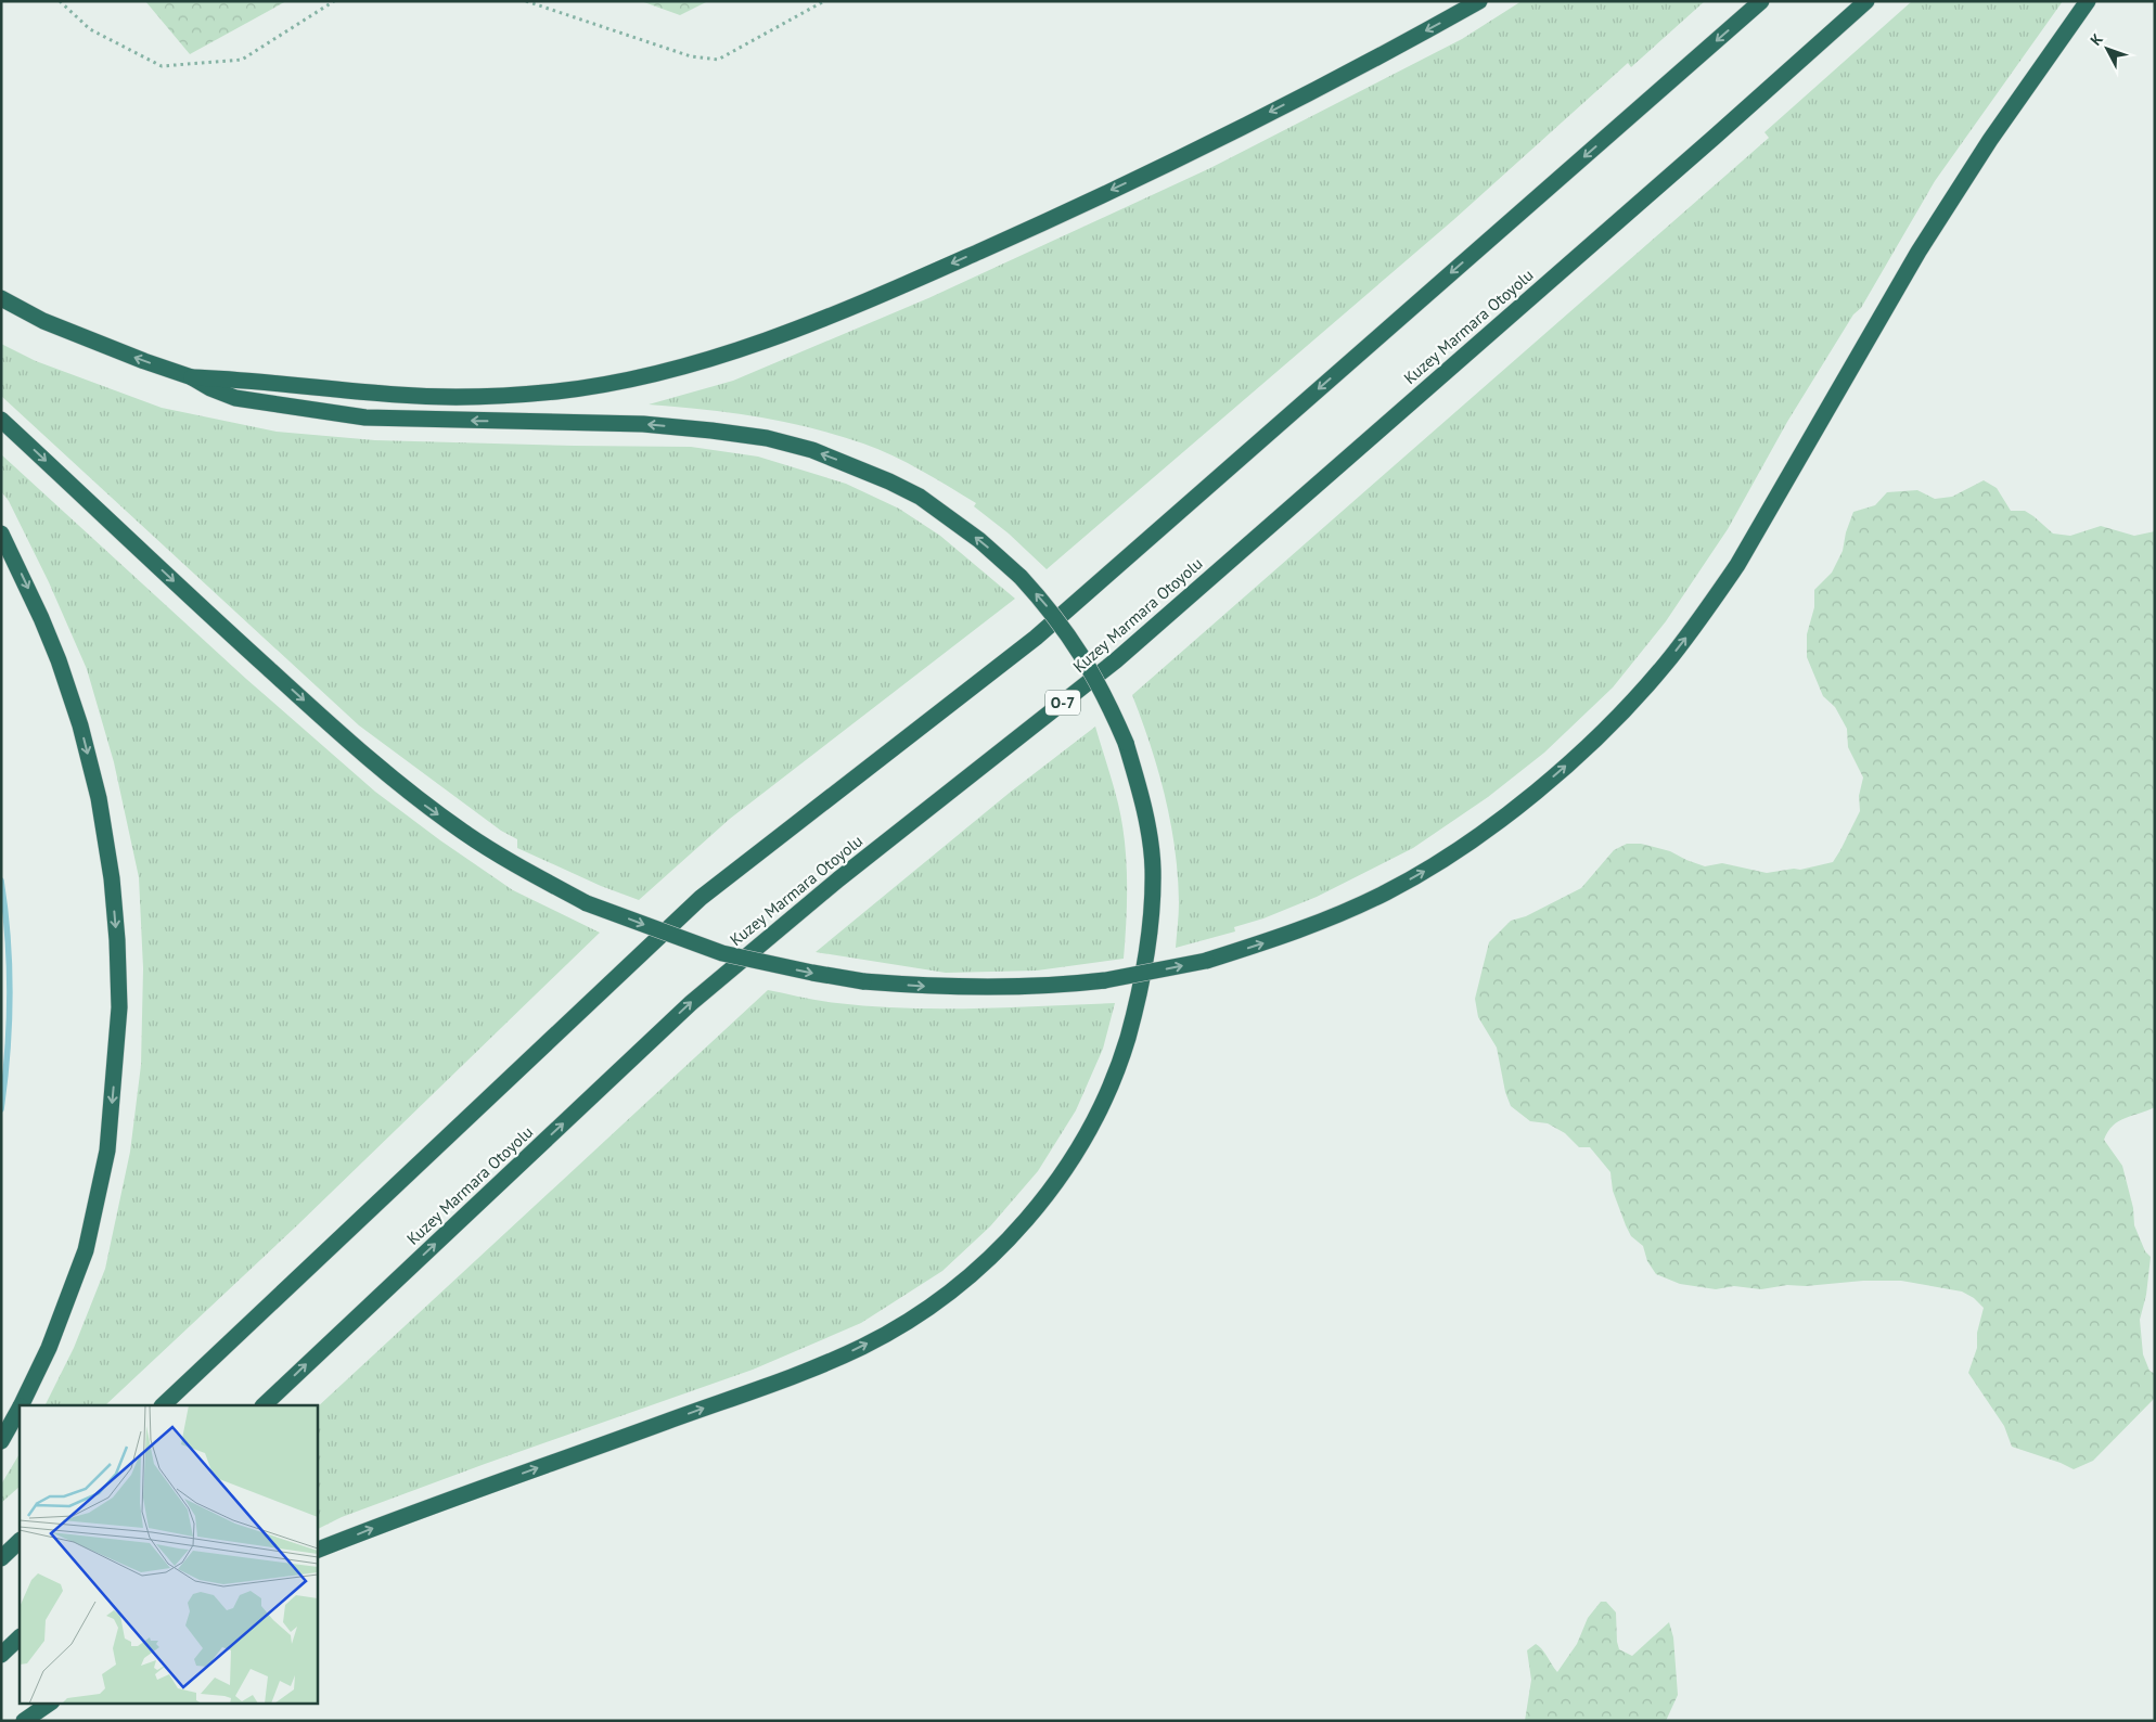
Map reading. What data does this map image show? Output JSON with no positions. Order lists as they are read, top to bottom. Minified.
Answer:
{"streets":{"highway":["Kuzey Marmara Otoyolu","O-7"]},"north":"top left"}
